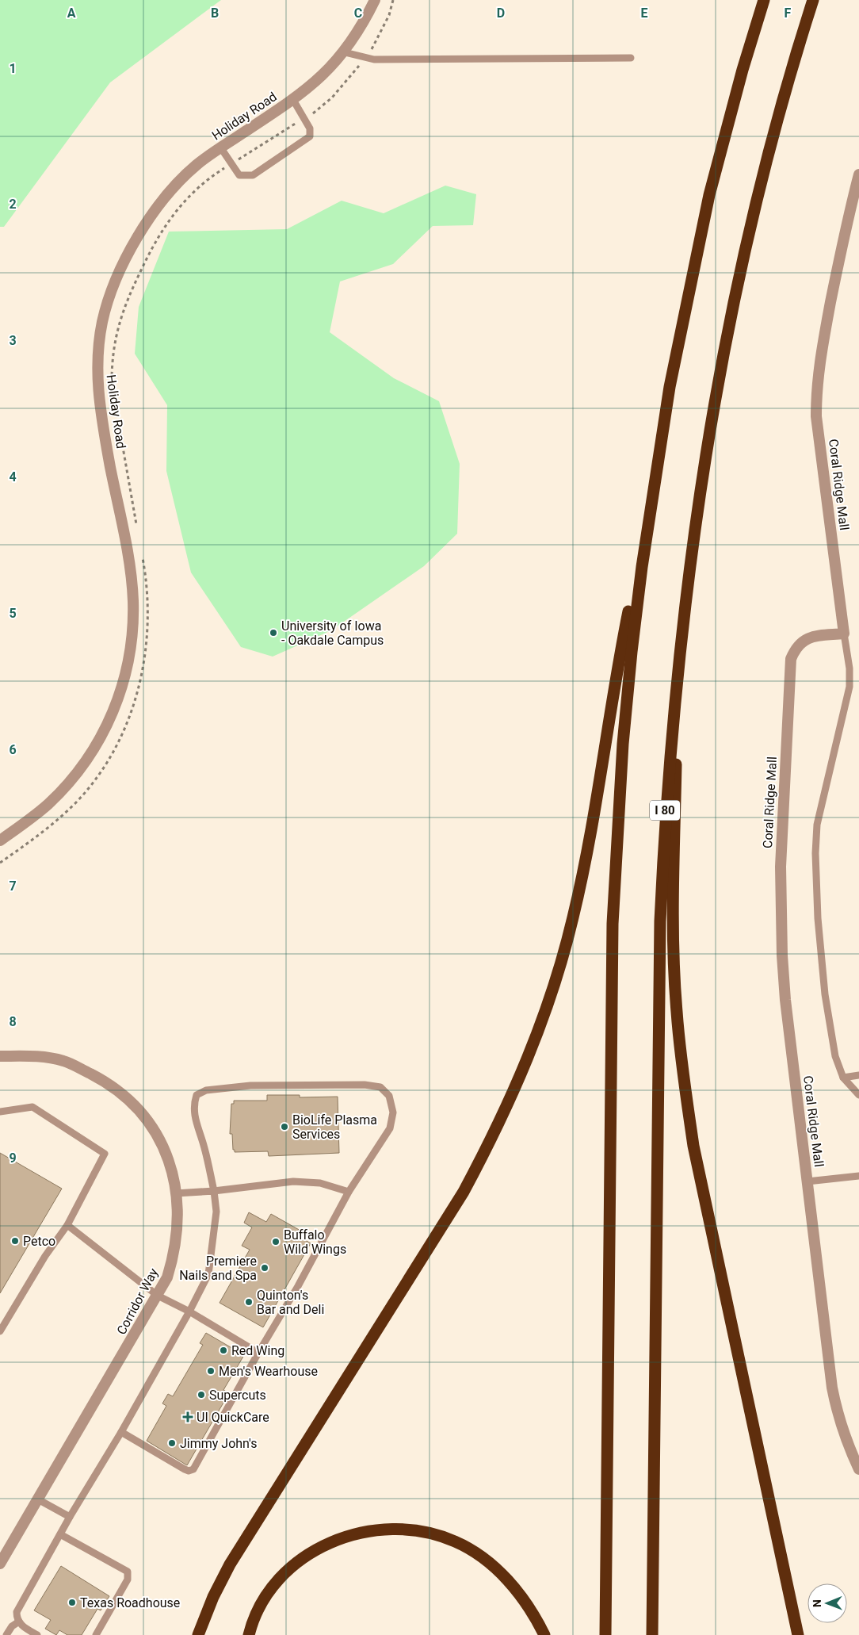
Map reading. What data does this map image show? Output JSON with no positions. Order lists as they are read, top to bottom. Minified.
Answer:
{"streets":{"highway":["I 80"],"street":["Holiday Road","Coral Ridge Mall","Corridor Way"]},"places":{"other":["University of Iowa - Oakdale Campus","BioLife Plasma Services","Petco","Buffalo Wild Wings","Premiere Nails and Spa","Quinton's Bar and Deli","Red Wing","Men's Wearhouse","Supercuts","Jimmy John's","Texas Roadhouse"],"health":["UI QuickCare"]},"north":"left","grid":{"columns":["A","B","C","D","E","F"],"rows":["1","2","3","4","5","6","7","8","9"]}}
